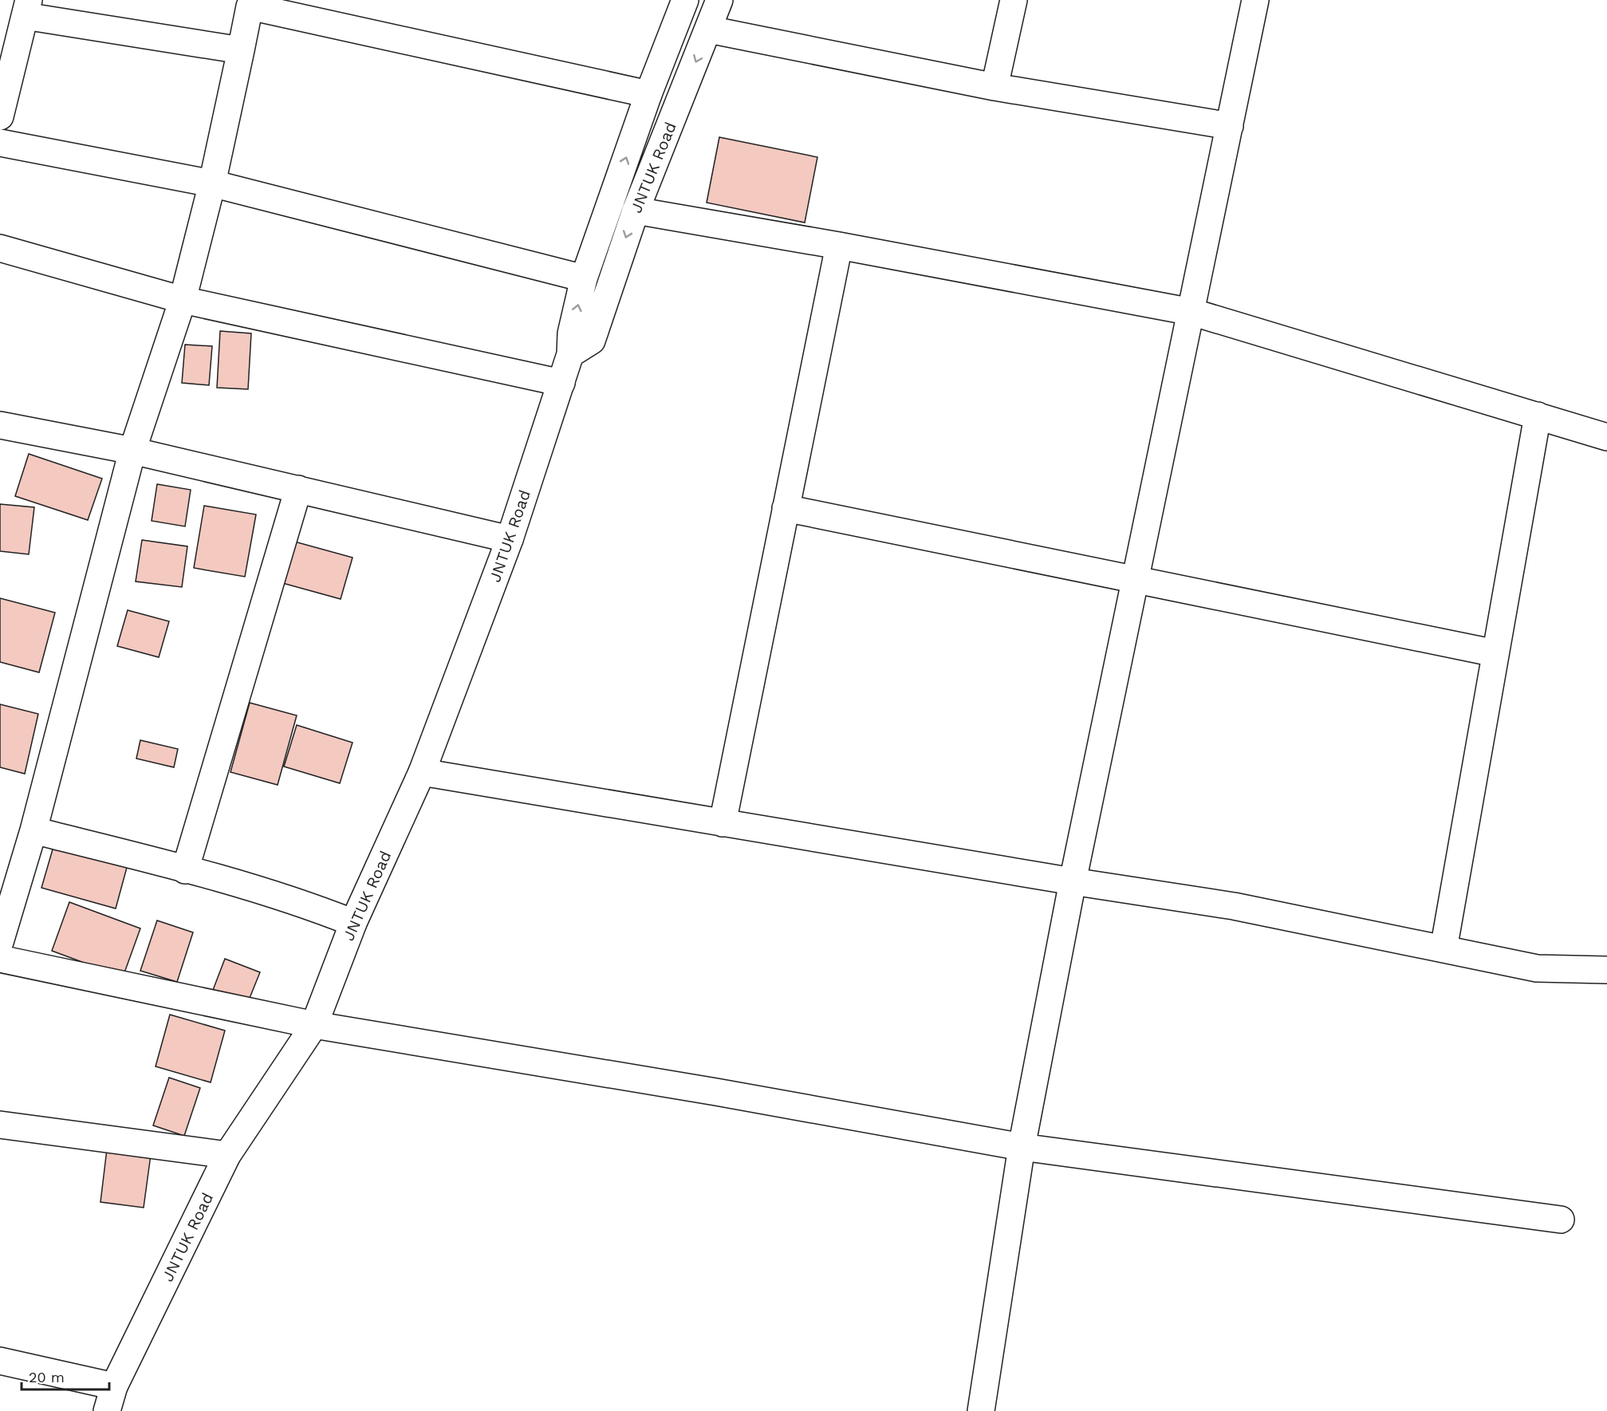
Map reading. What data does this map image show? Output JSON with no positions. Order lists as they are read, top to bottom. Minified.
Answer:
{"streets":{"street":["JNTUK Road"]},"scale_bar":"20 m"}
